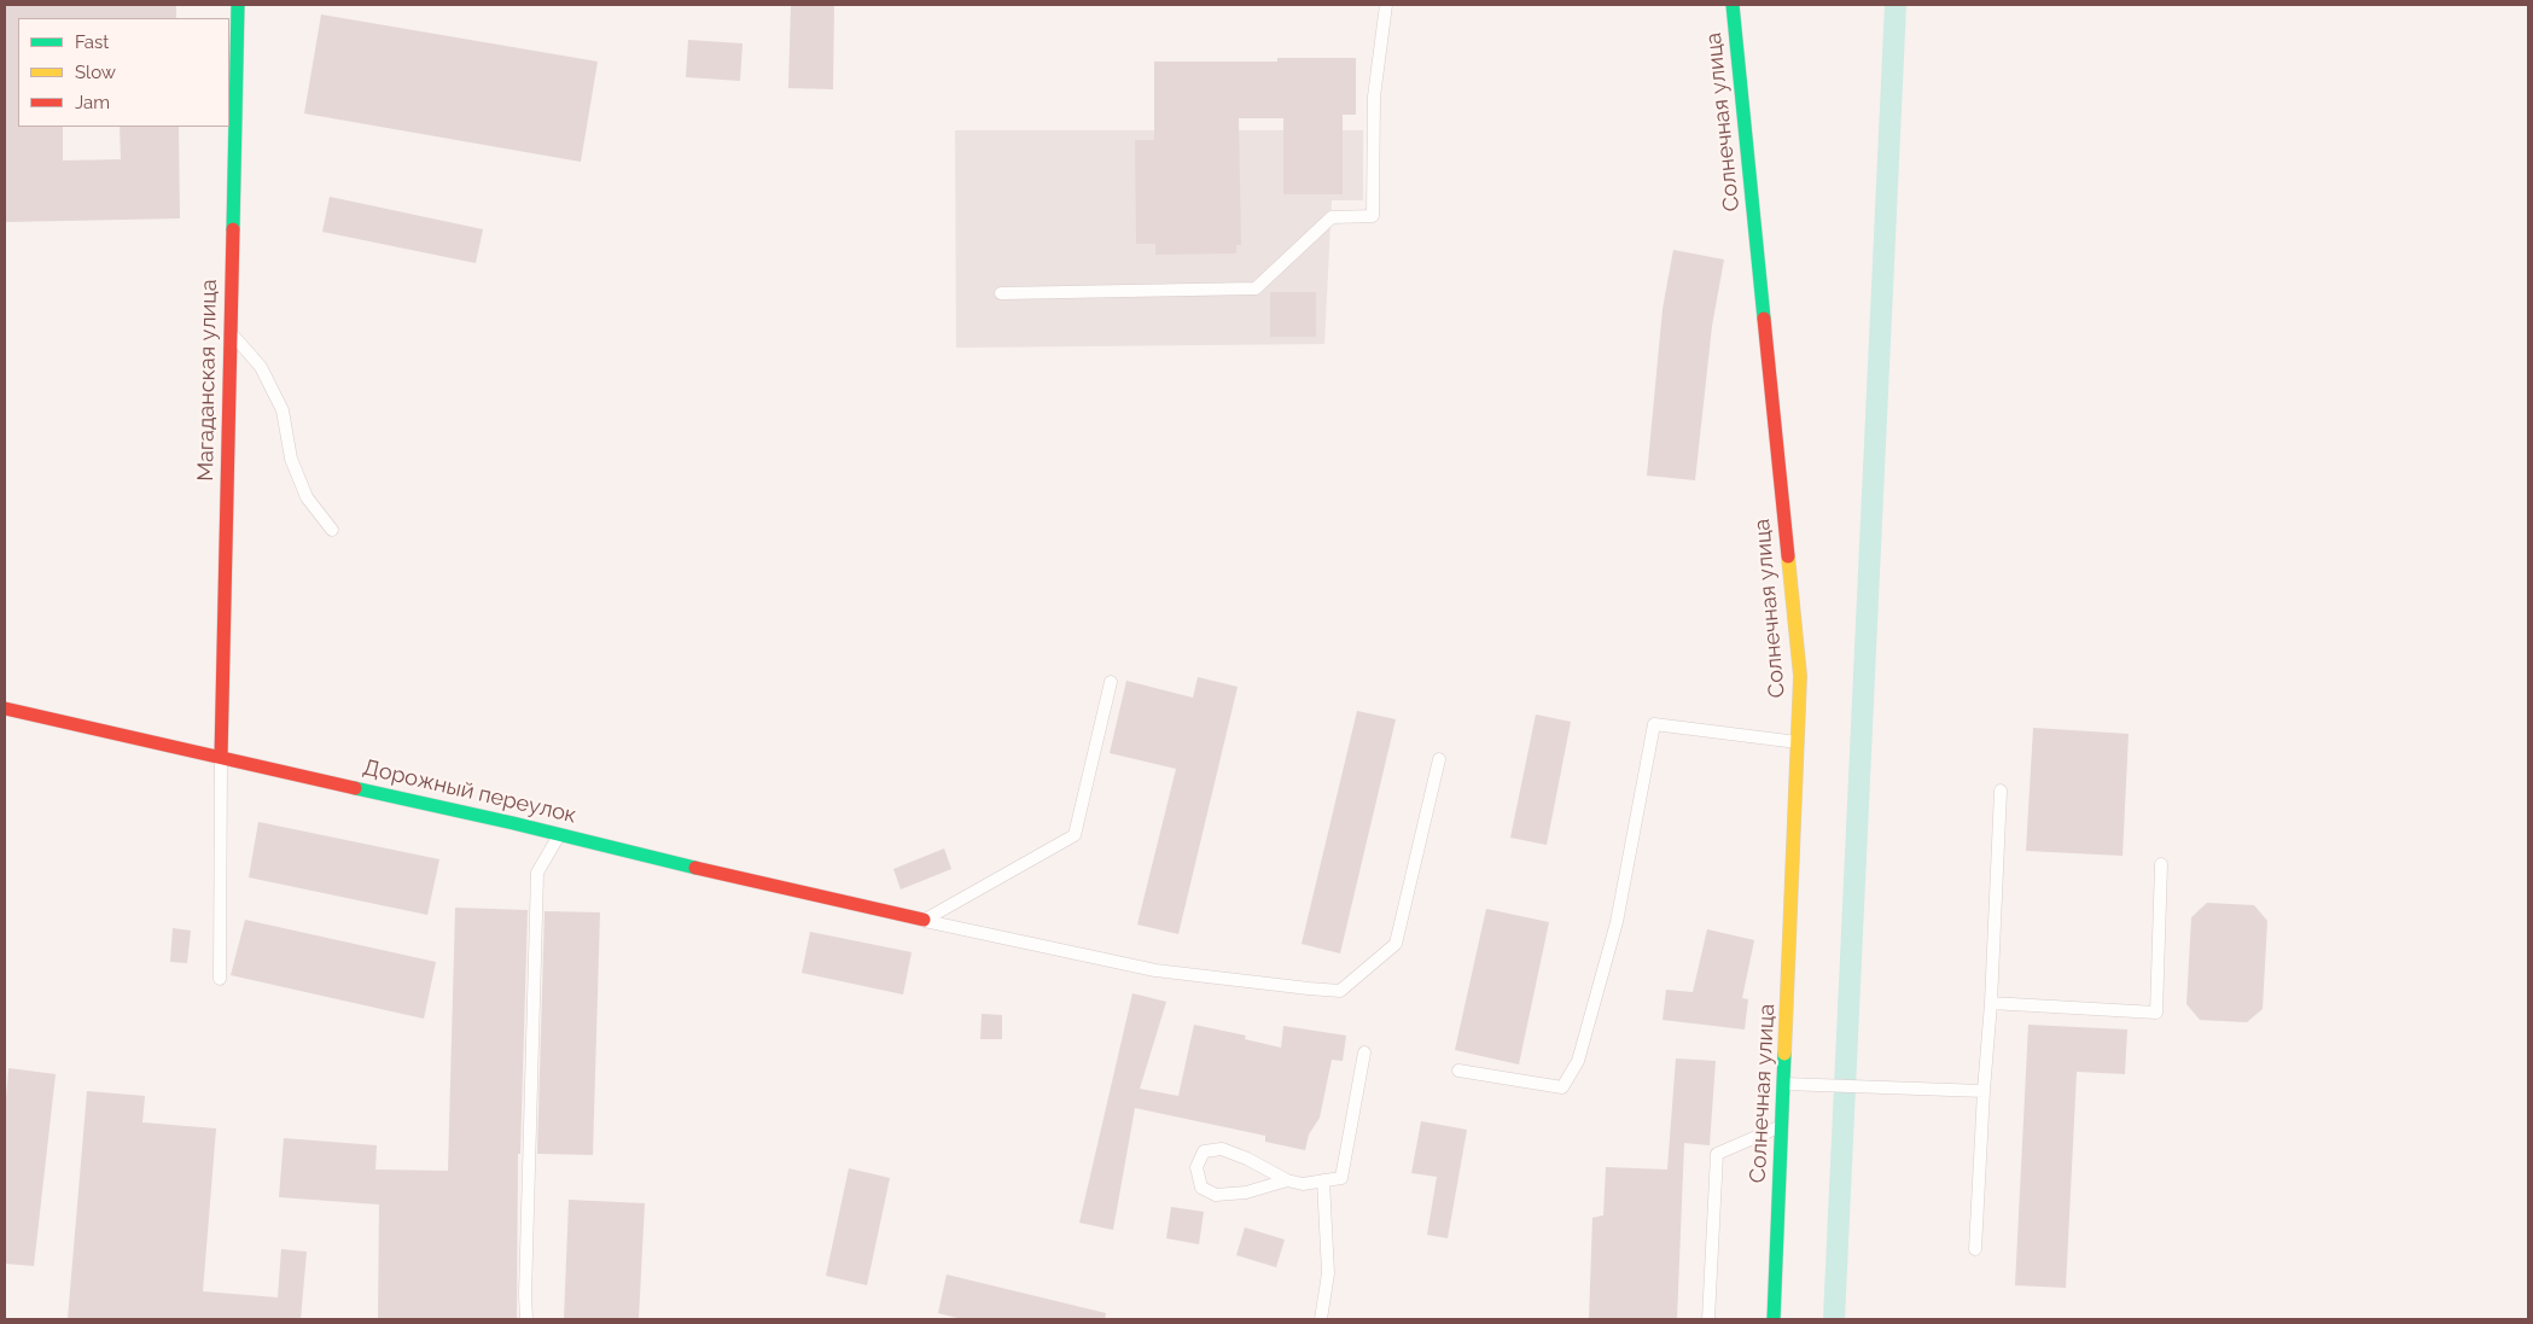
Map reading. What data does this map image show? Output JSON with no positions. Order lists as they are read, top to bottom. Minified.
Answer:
{"streets":{"street":["Солнечная улица","Магаданская улица","Дорожный переулок"]},"crossings":[["Магаданская улица","Дорожный переулок"]],"legend":["Fast","Slow","Jam"]}
